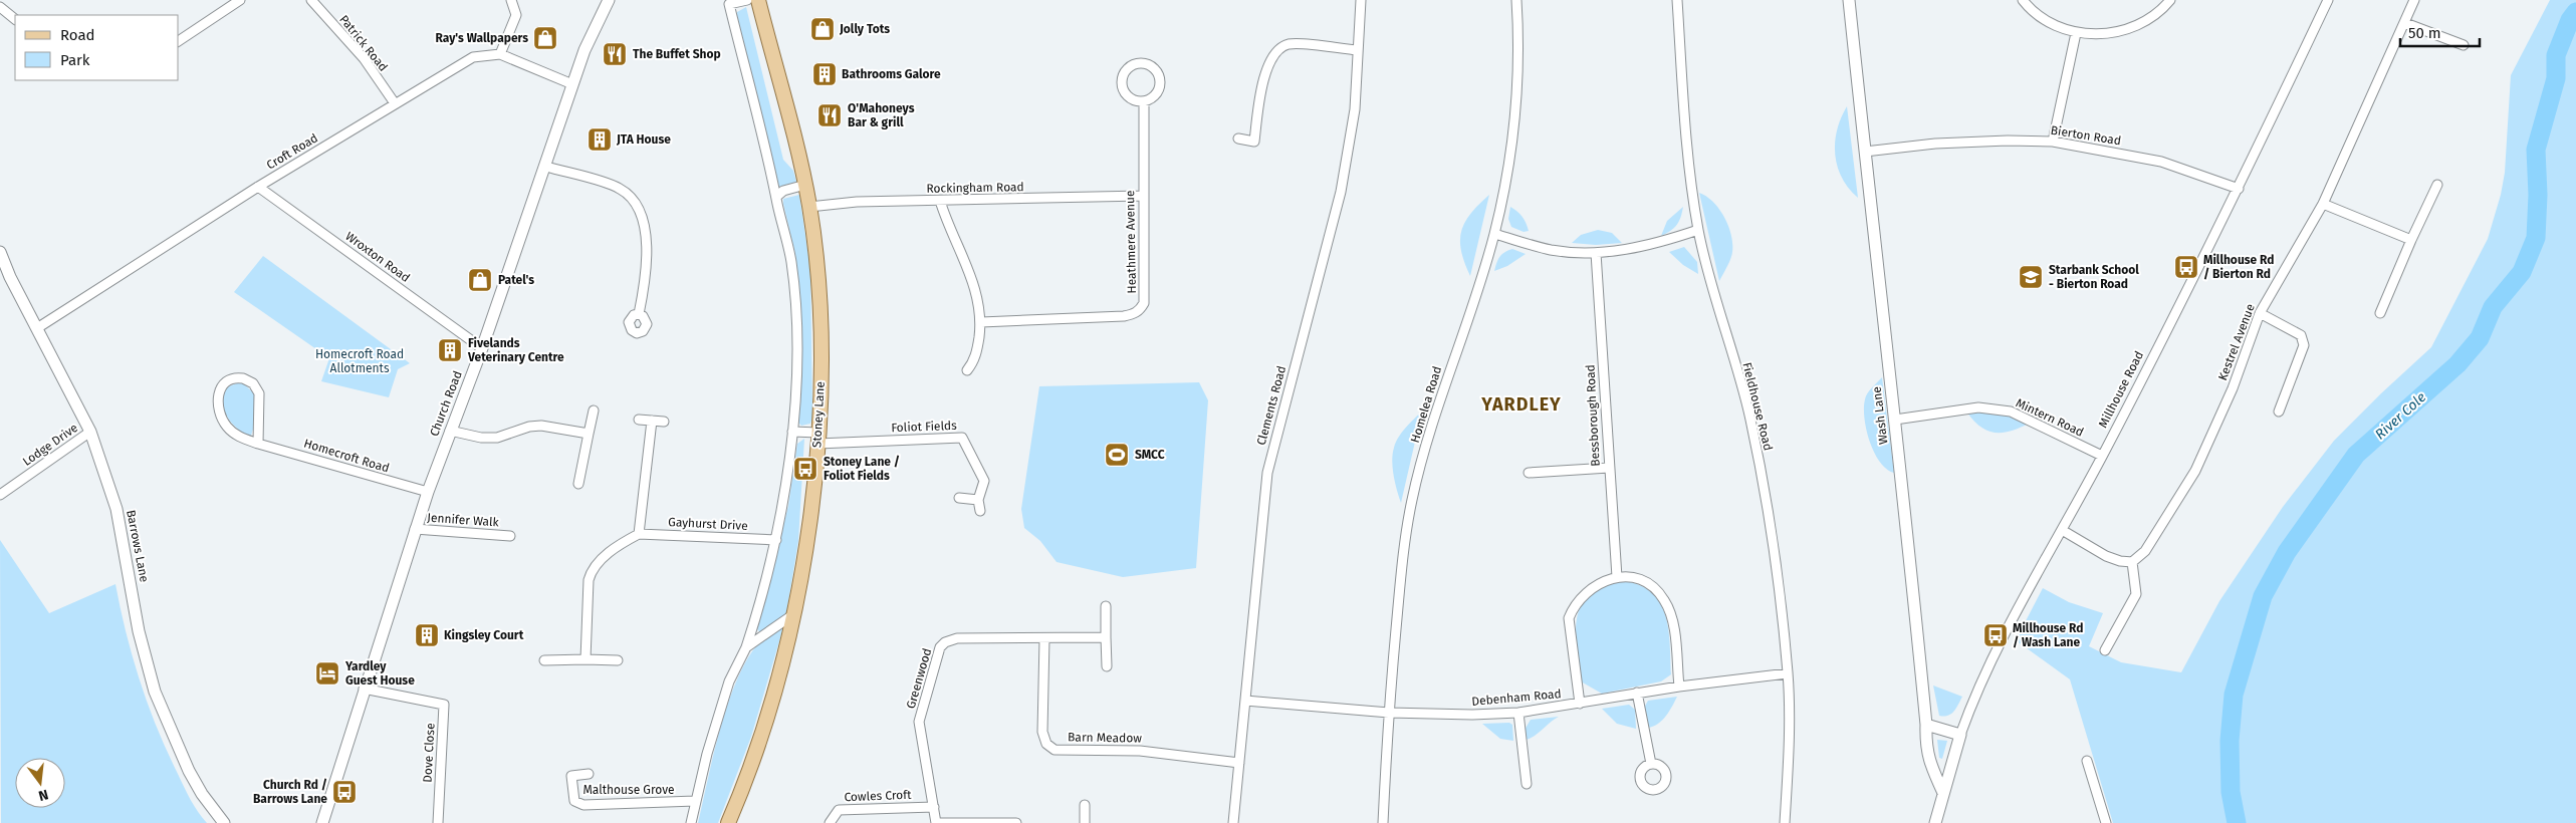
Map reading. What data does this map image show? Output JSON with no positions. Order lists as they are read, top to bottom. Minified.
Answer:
{"streets":{"main road":["Stoney Lane"],"street":["Patrick Road","Bierton Road","Croft Road","Rockingham Road","Heathmere Avenue","Wroxton Road","Kestrel Avenue","Millhouse Road","Church Road","Homelea Road","Clements Road","Fieldhouse Road","Bessborough Road","Wash Lane","Mintern Road","Foliot Fields","Lodge Drive","Homecroft Road","Jennifer Walk","Gayhurst Drive","Barrows Lane","Greenwood","Debenham Road","Barn Meadow","Dove Close","Malthouse Grove","Cowles Croft"]},"crossings":[["Patrick Road","Croft Road"],["Bierton Road","Millhouse Road"],["Bierton Road","Wash Lane"],["Croft Road","Wroxton Road"],["Croft Road","Church Road"],["Croft Road","Barrows Lane"],["Rockingham Road","Heathmere Avenue"],["Rockingham Road","Stoney Lane"],["Wroxton Road","Church Road"],["Millhouse Road","Wash Lane"],["Millhouse Road","Mintern Road"],["Church Road","Homecroft Road"],["Church Road","Jennifer Walk"],["Church Road","Dove Close"],["Homelea Road","Debenham Road"],["Clements Road","Debenham Road"],["Clements Road","Barn Meadow"],["Fieldhouse Road","Debenham Road"],["Stoney Lane","Foliot Fields"],["Bessborough Road","Debenham Road"],["Wash Lane","Mintern Road"],["Lodge Drive","Barrows Lane"],["Greenwood","Barn Meadow"],["Greenwood","Cowles Croft"]],"districts":["YARDLEY"],"water":["River Cole"],"parks":["Homecroft Road Allotments"],"places":{"shop":["Jolly Tots","Ray's Wallpapers","Patel's"],"restaurant":["The Buffet Shop","O'Mahoneys Bar & grill"],"building":["Bathrooms Galore","JTA House","Fivelands Veterinary Centre","Kingsley Court"],"bus stop":["Millhouse Rd / Bierton Rd","Stoney Lane / Foliot Fields","Millhouse Rd / Wash Lane","Church Rd / Barrows Lane"],"school or university":["Starbank School - Bierton Road"],"sports":["SMCC"],"hotel":["Yardley Guest House"]},"legend":["Road","Park"],"scale_bar":"50 m","north":"bottom"}
